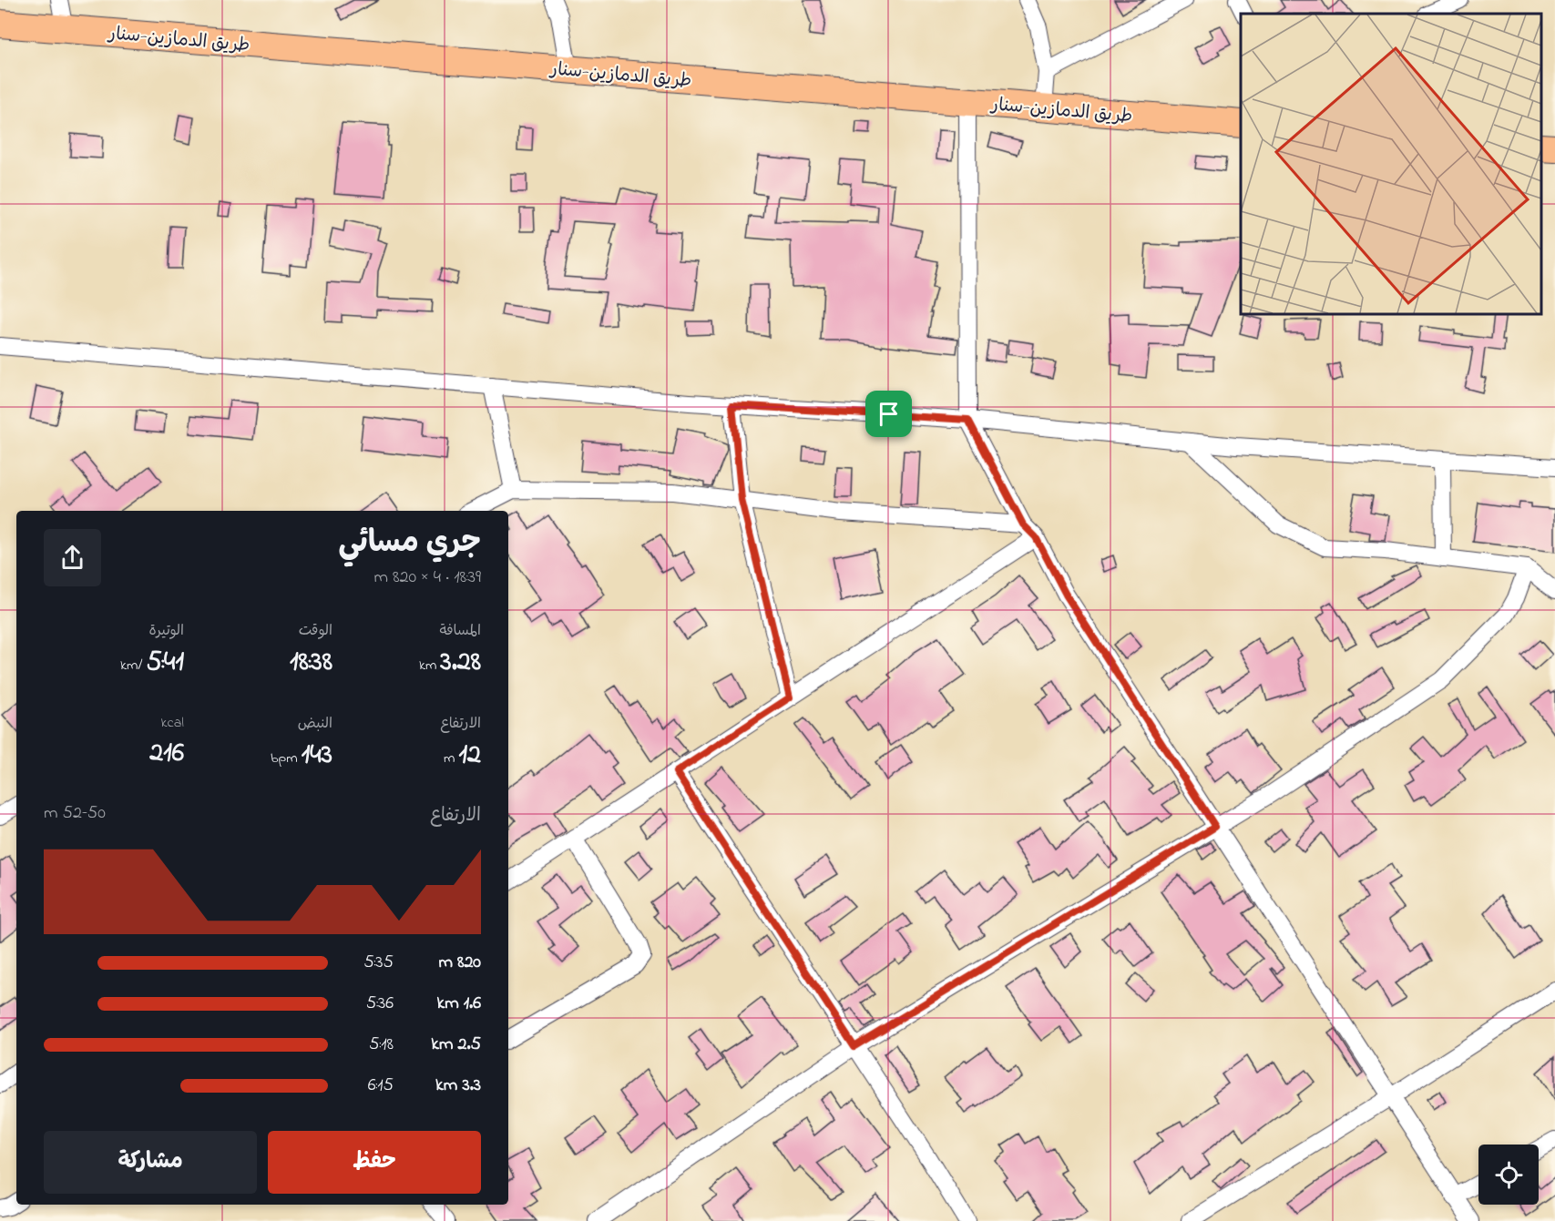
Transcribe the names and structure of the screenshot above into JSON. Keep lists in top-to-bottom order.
{
  "streets": {
    "highway": ["طريق الدمازين-سنار"]
  },
  "page": {
    "heading": ["جري مسائي", "18:39 · 4 × 820 m"],
    "stats": [
      ["المسافة", "3.28 km"],
      ["الوقت", "18:38"],
      ["الوتيرة", "5:41 /km"],
      ["الارتفاع", "12 m"],
      ["النبض", "143 bpm"],
      ["kcal", "216"]
    ],
    "chart": ["الارتفاع", "50–52 m"],
    "list": [
      {
        "name": "820 m",
        "note": "5:35"
      },
      {
        "name": "1.6 km",
        "note": "5:36"
      },
      {
        "name": "2.5 km",
        "note": "5:18"
      },
      {
        "name": "3.3 km",
        "note": "6:15"
      }
    ],
    "buttons": ["حفظ", "مشاركة"]
  }
}
